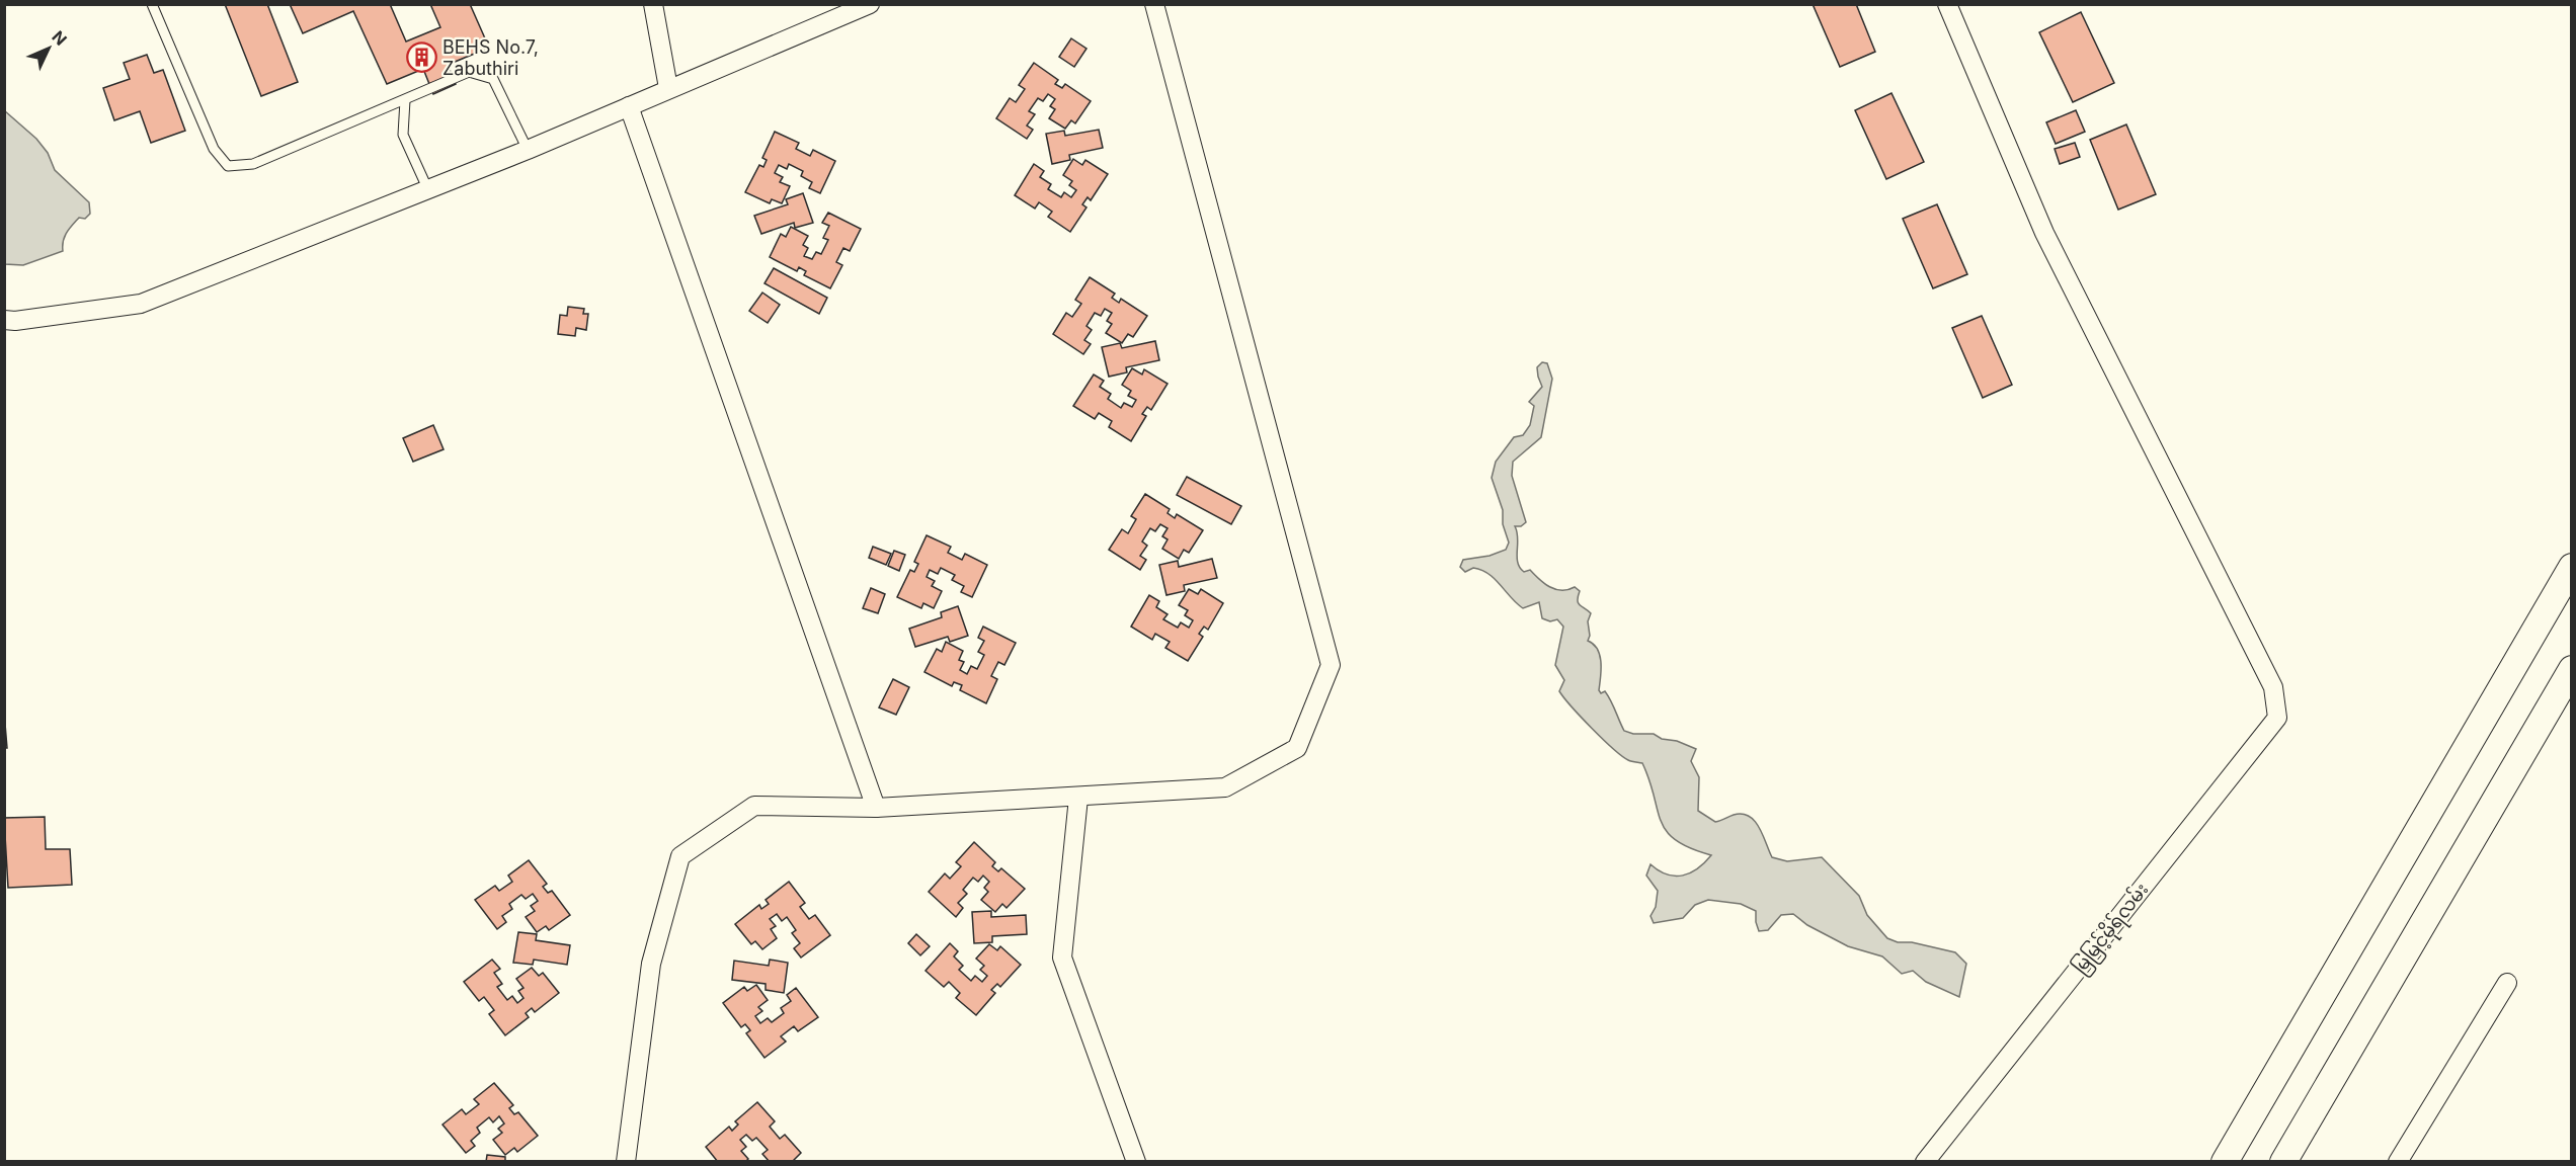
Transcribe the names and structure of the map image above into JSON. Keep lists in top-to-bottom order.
{
  "streets": {
    "street": ["မြမြင့်မိုရ်လမ်း"]
  },
  "places": {
    "building": ["BEHS No.7, Zabuthiri"]
  },
  "north": "top right"
}
